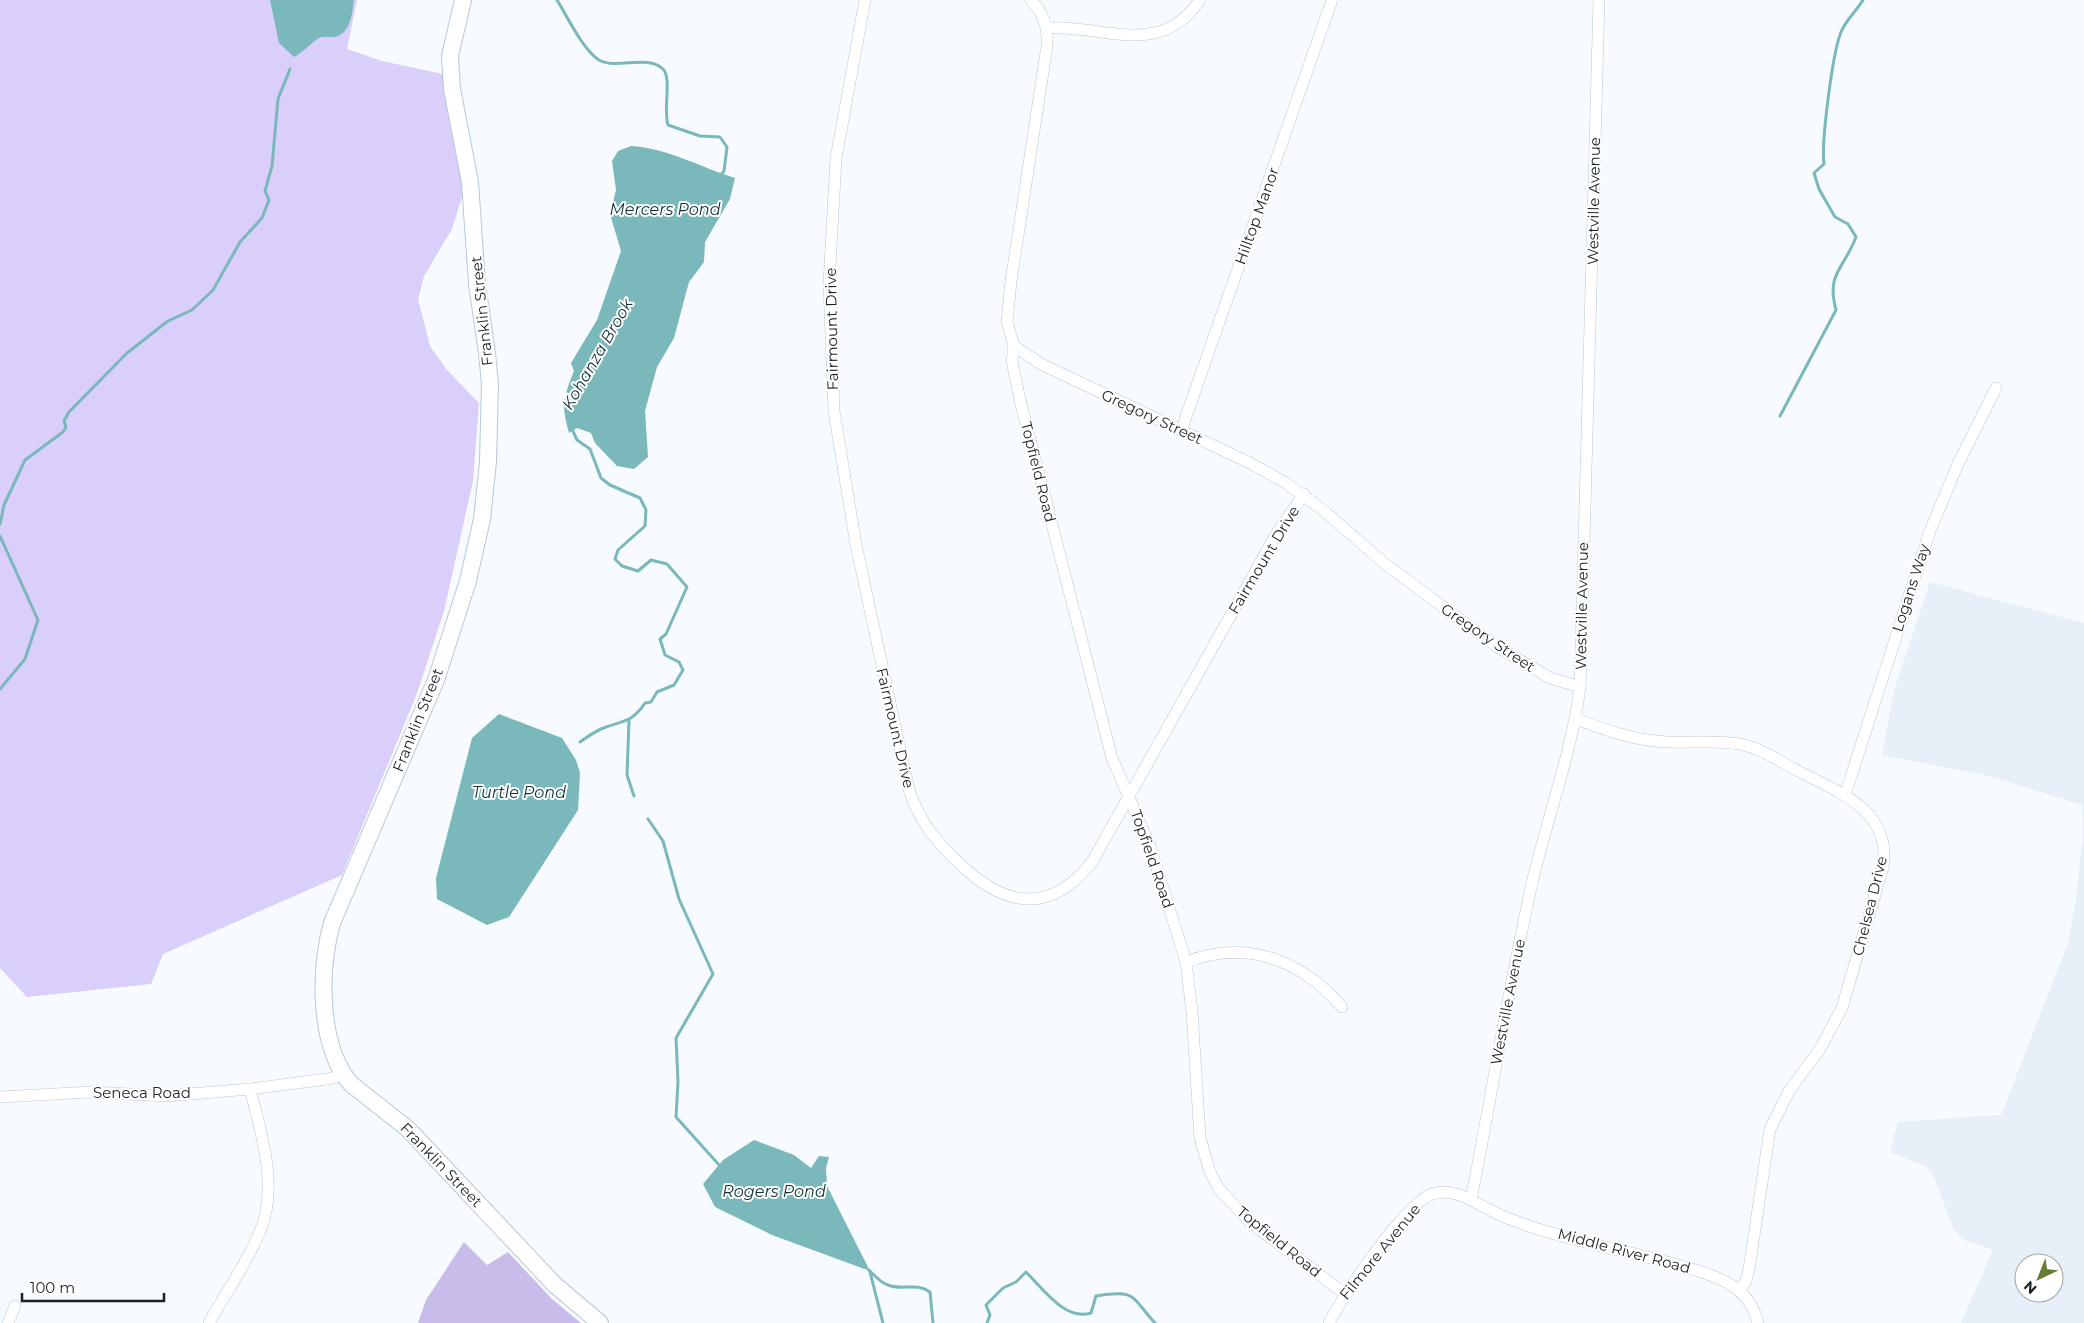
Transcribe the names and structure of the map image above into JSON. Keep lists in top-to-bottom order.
{
  "streets": {
    "main road": ["Franklin Street"],
    "street": [
      "Westville Avenue",
      "Hilltop Manor",
      "Fairmount Drive",
      "Gregory Street",
      "Topfield Road",
      "Logans Way",
      "Chelsea Drive",
      "Seneca Road",
      "Middle River Road",
      "Filmore Avenue"
    ]
  },
  "crossings": [
    ["Westville Avenue", "Gregory Street"],
    ["Westville Avenue", "Chelsea Drive"],
    ["Westville Avenue", "Middle River Road"],
    ["Westville Avenue", "Filmore Avenue"],
    ["Hilltop Manor", "Gregory Street"],
    ["Franklin Street", "Seneca Road"],
    ["Fairmount Drive", "Gregory Street"],
    ["Fairmount Drive", "Topfield Road"],
    ["Gregory Street", "Topfield Road"],
    ["Topfield Road", "Filmore Avenue"],
    ["Logans Way", "Chelsea Drive"],
    ["Chelsea Drive", "Middle River Road"],
    ["Middle River Road", "Filmore Avenue"]
  ],
  "water": [
    "Mercers Pond",
    "Kohanza Brook",
    "Turtle Pond",
    "Rogers Pond"
  ],
  "scale_bar": "100 m",
  "north": "bottom left"
}
